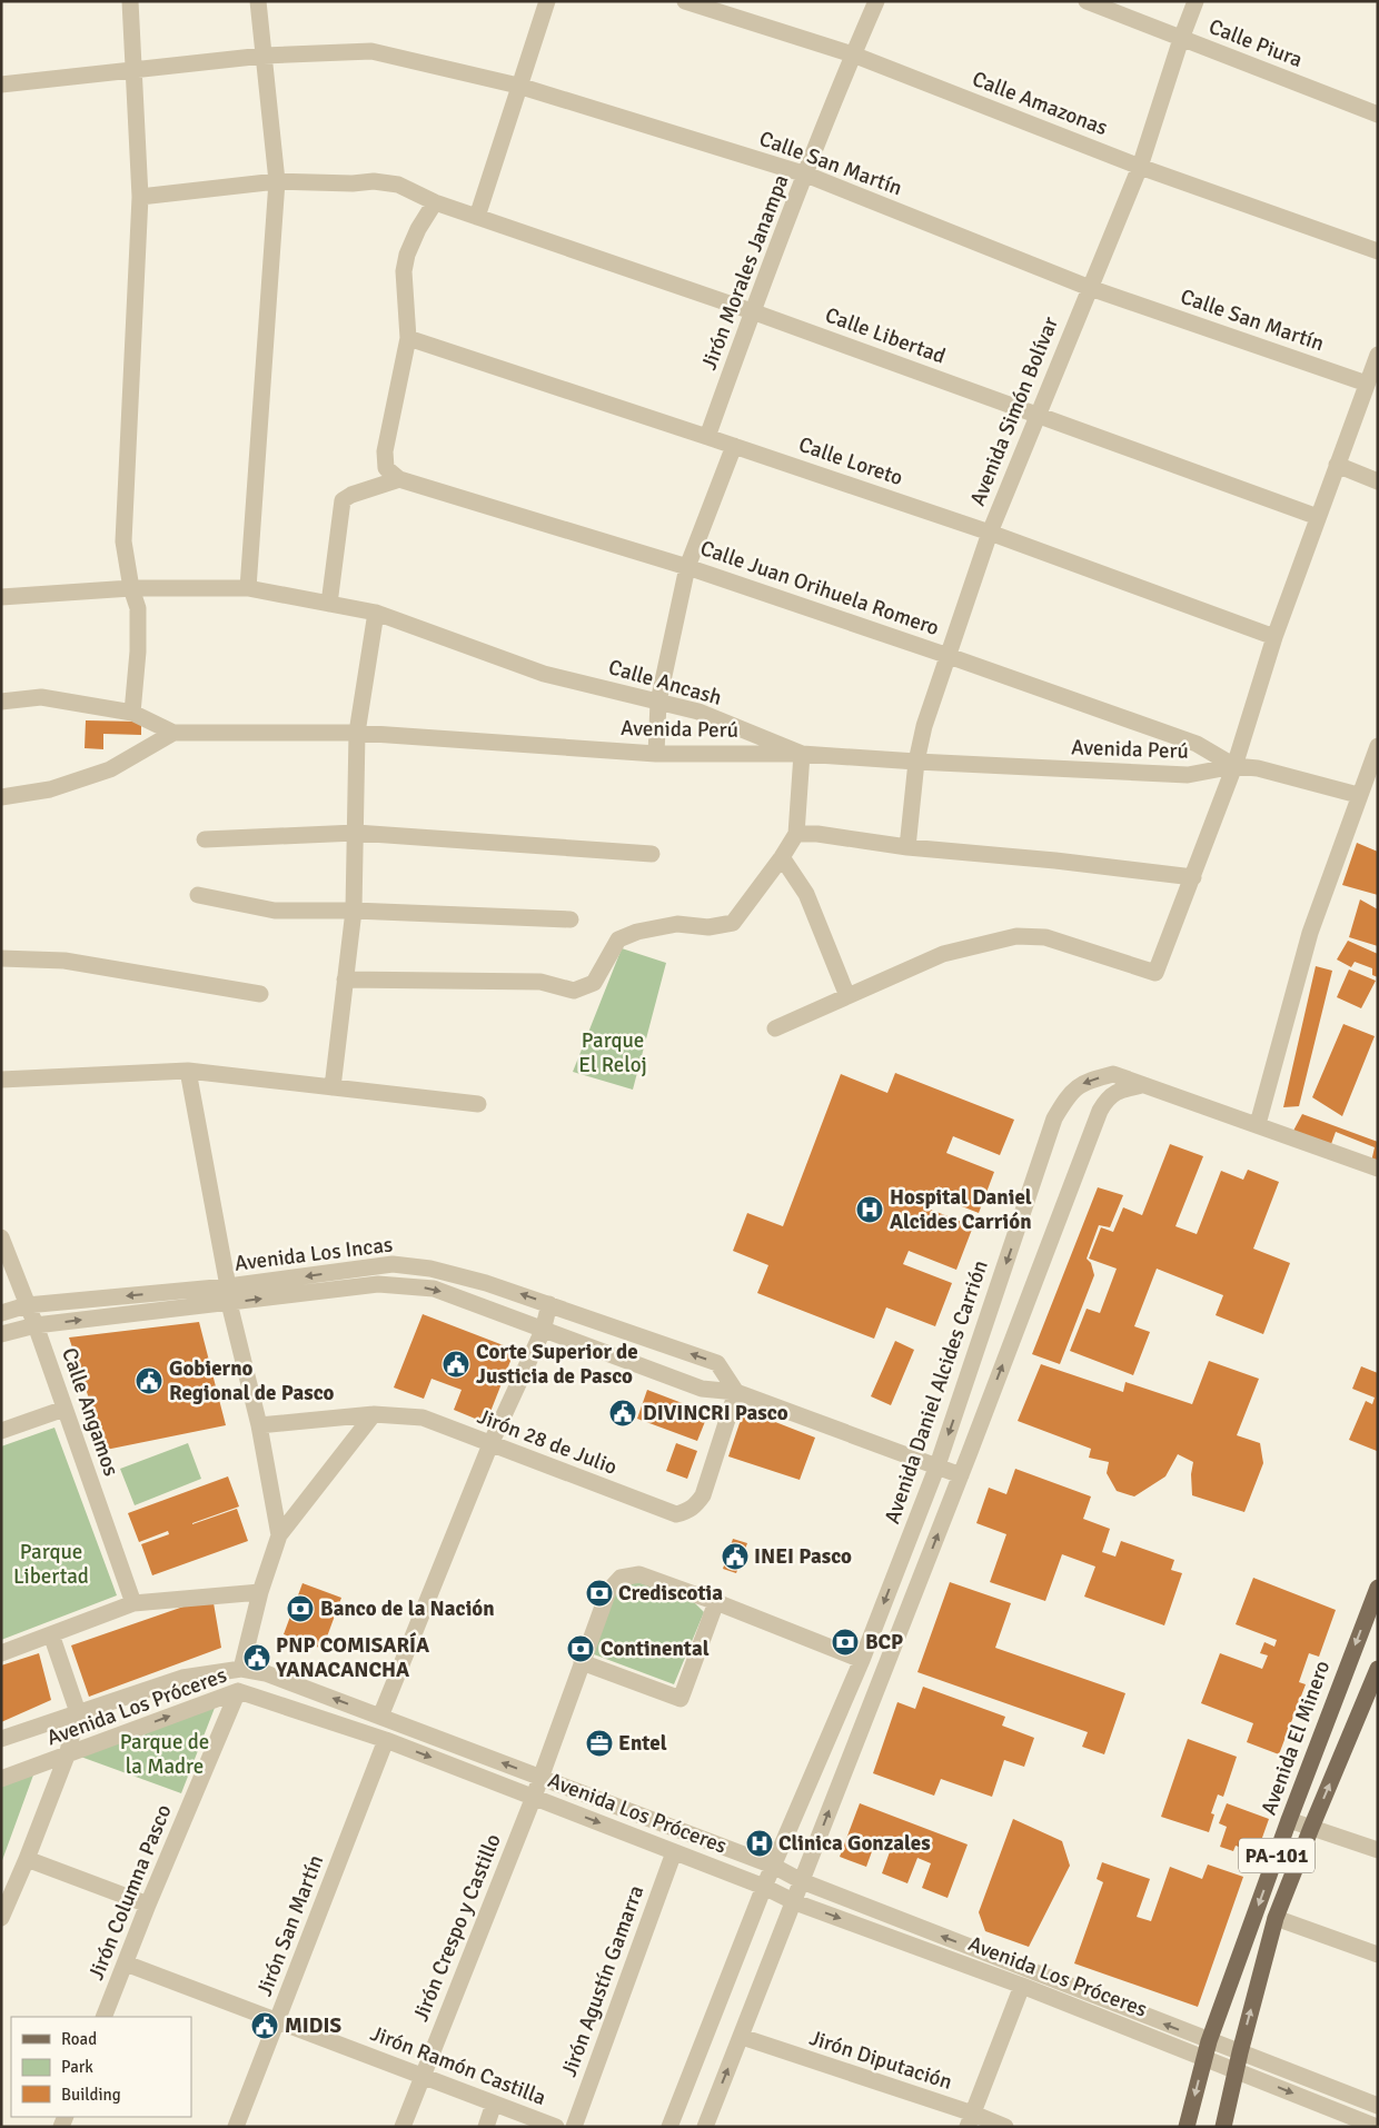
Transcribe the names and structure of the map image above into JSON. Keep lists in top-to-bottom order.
{
  "streets": {
    "main road": ["Avenida El Minero", "PA-101"],
    "street": [
      "Calle Piura",
      "Calle Amazonas",
      "Calle San Martín",
      "Jirón Morales Janampa",
      "Calle Libertad",
      "Avenida Simón Bolívar",
      "Calle Loreto",
      "Calle Juan Orihuela Romero",
      "Calle Ancash",
      "Avenida Perú",
      "Avenida Los Incas",
      "Avenida Daniel Alcides Carrión",
      "Calle Angamos",
      "Jirón 28 de Julio",
      "Avenida Los Próceres",
      "Jirón Columna Pasco",
      "Jirón San Martín",
      "Jirón Crespo y Castillo",
      "Jirón Agustín Gamarra",
      "Jirón Diputación",
      "Jirón Ramón Castilla"
    ]
  },
  "crossings": [
    ["Calle Piura", "Avenida Simón Bolívar"],
    ["Calle Amazonas", "Jirón Morales Janampa"],
    ["Calle Amazonas", "Avenida Simón Bolívar"],
    ["Calle San Martín", "Jirón Morales Janampa"],
    ["Calle San Martín", "Avenida Simón Bolívar"],
    ["Jirón Morales Janampa", "Calle Libertad"],
    ["Jirón Morales Janampa", "Calle Loreto"],
    ["Calle Libertad", "Avenida Simón Bolívar"],
    ["Avenida Simón Bolívar", "Calle Loreto"],
    ["Avenida Simón Bolívar", "Calle Juan Orihuela Romero"],
    ["Avenida Simón Bolívar", "Avenida Perú"],
    ["Calle Loreto", "Calle Juan Orihuela Romero"],
    ["Calle Juan Orihuela Romero", "Avenida Perú"],
    ["Calle Ancash", "Avenida Perú"],
    ["Avenida Los Incas", "Avenida Daniel Alcides Carrión"],
    ["Avenida Los Incas", "Calle Angamos"],
    ["Avenida Los Incas", "Jirón 28 de Julio"],
    ["Avenida Daniel Alcides Carrión", "Avenida Los Próceres"],
    ["Avenida Daniel Alcides Carrión", "Jirón Crespo y Castillo"],
    ["Avenida Los Próceres", "Avenida El Minero"],
    ["Avenida Los Próceres", "PA-101"],
    ["Avenida Los Próceres", "Jirón Columna Pasco"],
    ["Avenida Los Próceres", "Jirón San Martín"],
    ["Avenida Los Próceres", "Jirón Crespo y Castillo"],
    ["Avenida Los Próceres", "Jirón Agustín Gamarra"],
    ["Jirón Columna Pasco", "Jirón Ramón Castilla"],
    ["Jirón San Martín", "Jirón Ramón Castilla"],
    ["Jirón Crespo y Castillo", "Jirón Ramón Castilla"]
  ],
  "parks": ["Parque El Reloj", "Parque Libertad", "Parque de la Madre"],
  "places": {
    "hospital": ["Hospital Daniel Alcides Carrión", "Clinica Gonzales"],
    "public building": [
      "Corte Superior de Justicia de Pasco",
      "Gobierno Regional de Pasco",
      "DIVINCRI Pasco",
      "INEI Pasco",
      "PNP COMISARÍA YANACANCHA",
      "MIDIS"
    ],
    "bank": [
      "Crediscotia",
      "Banco de la Nación",
      "BCP",
      "Continental"
    ],
    "office": ["Entel"]
  },
  "legend": ["Road", "Park", "Building"]
}
